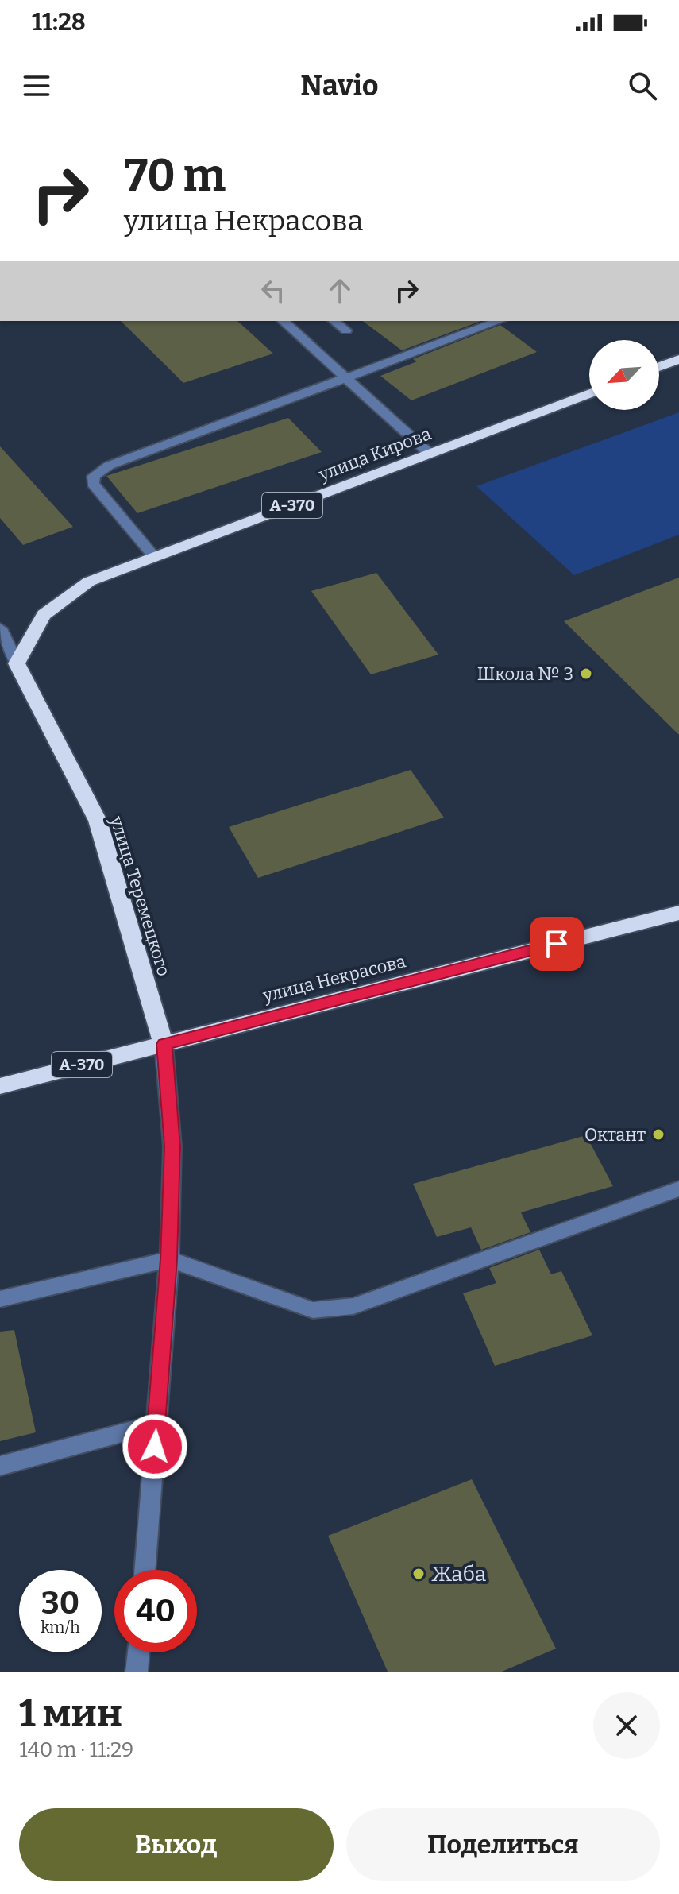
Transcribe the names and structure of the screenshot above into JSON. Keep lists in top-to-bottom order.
{
  "streets": {
    "highway": [
      "улица Кирова",
      "А-370",
      "улица Теремецкого",
      "улица Некрасова"
    ]
  },
  "crossings": [
    ["улица Кирова", "улица Теремецкого"],
    ["улица Теремецкого", "улица Некрасова"]
  ],
  "places": ["Школа № 3", "Октант", "Жаба"],
  "north": "bottom left",
  "page": {
    "status": "11:28",
    "header": "Navio",
    "turn": ["70 m", "улица Некрасова"],
    "speed": "30 km/h",
    "limit": "40",
    "heading": ["1 мин", "140 m · 11:29"],
    "buttons": ["Выход", "Поделиться"]
  }
}
